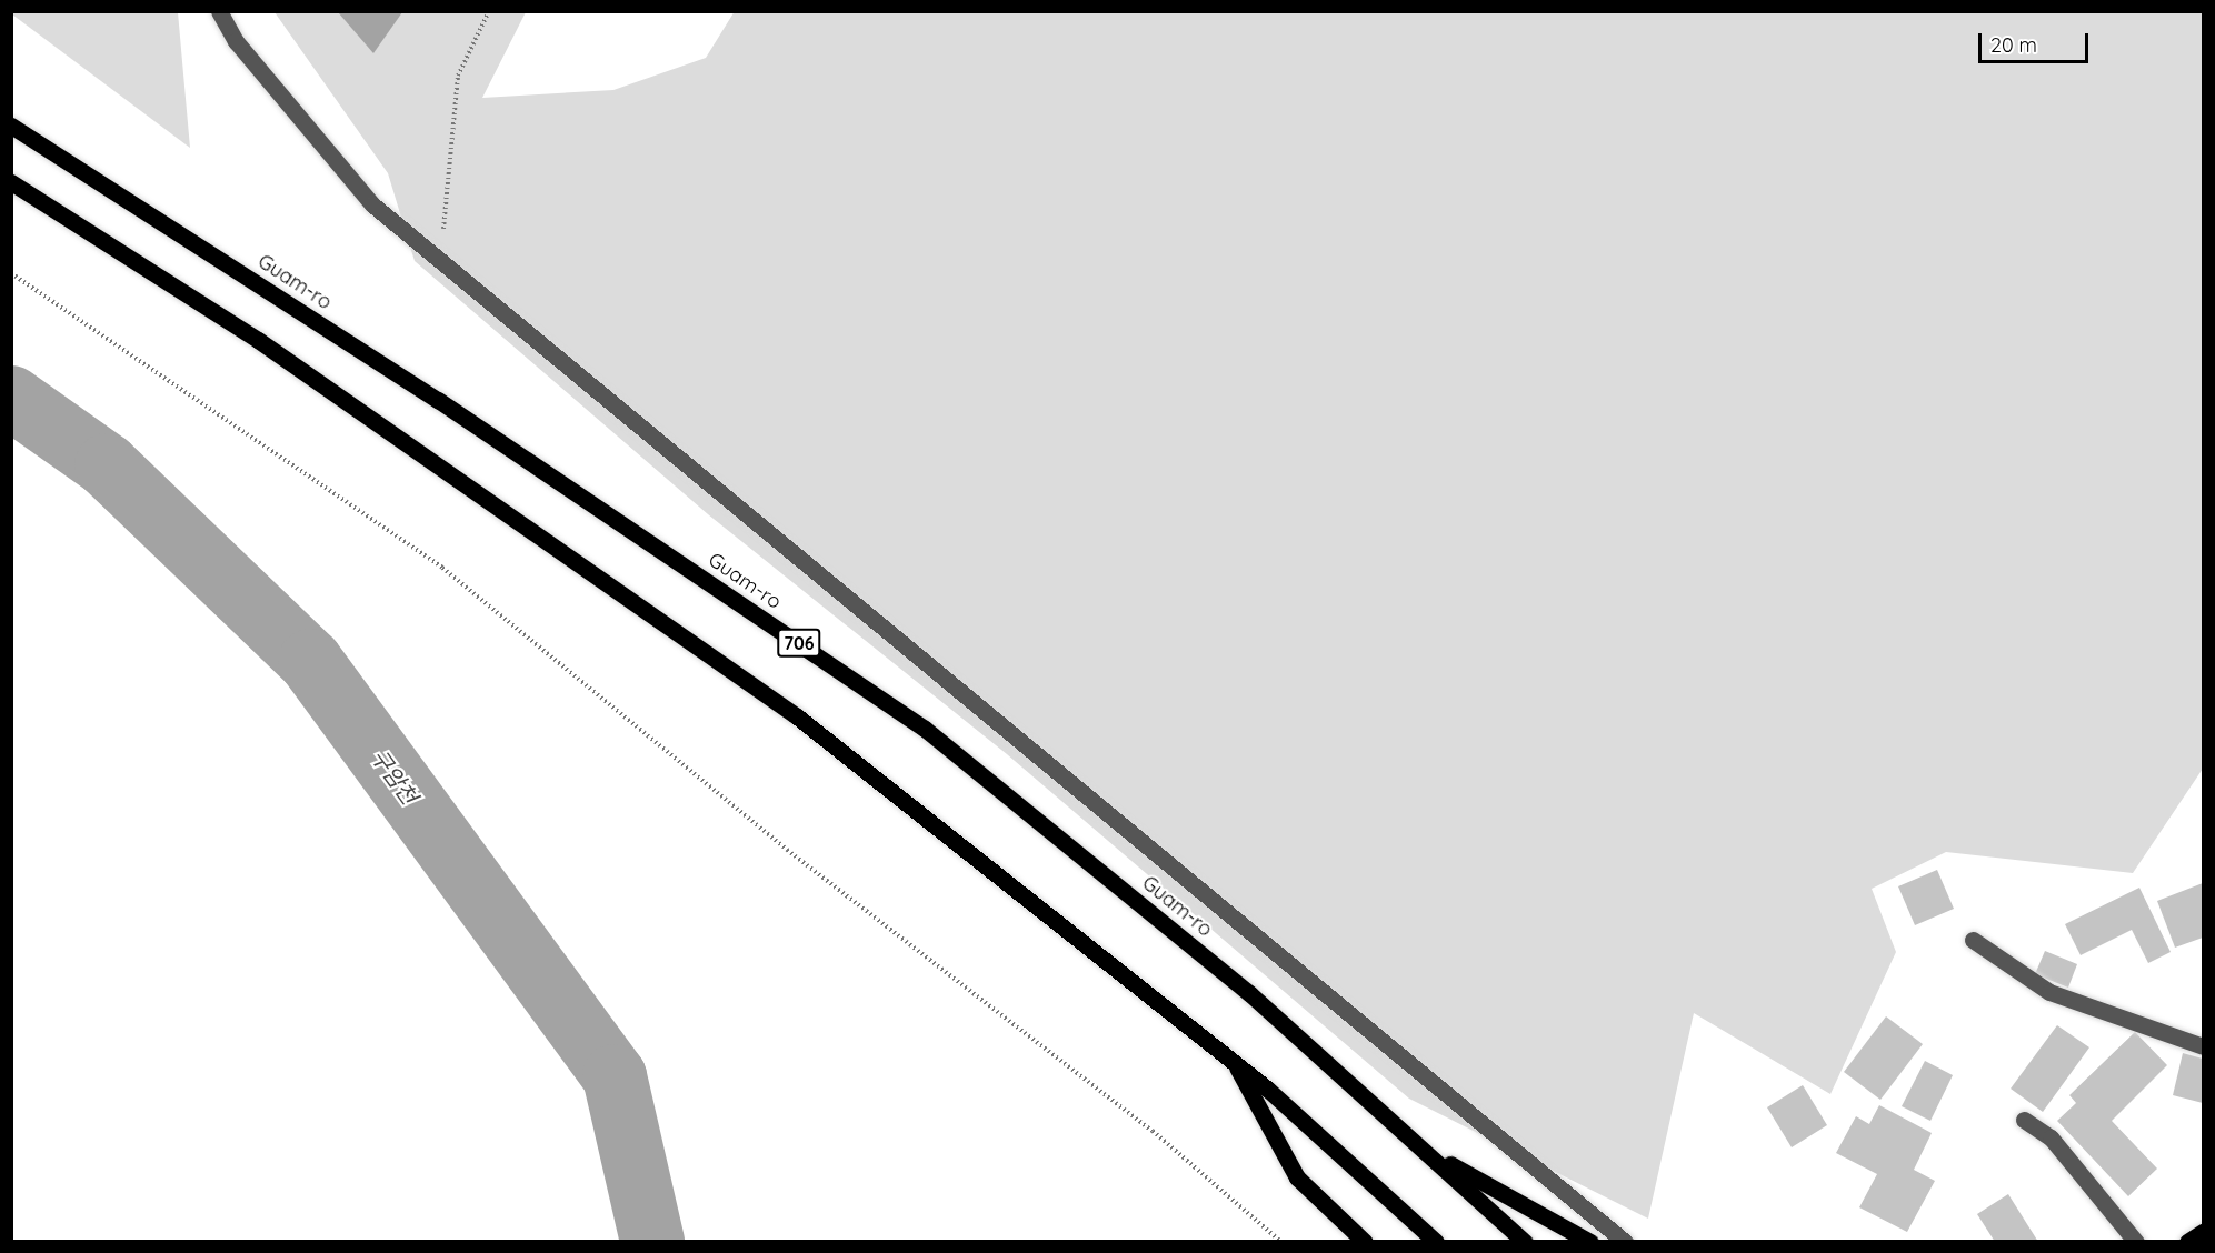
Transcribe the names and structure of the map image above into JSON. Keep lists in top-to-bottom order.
{
  "streets": {
    "main road": ["Guam-ro", "706"]
  },
  "water": ["구암천"],
  "scale_bar": "20 m"
}
